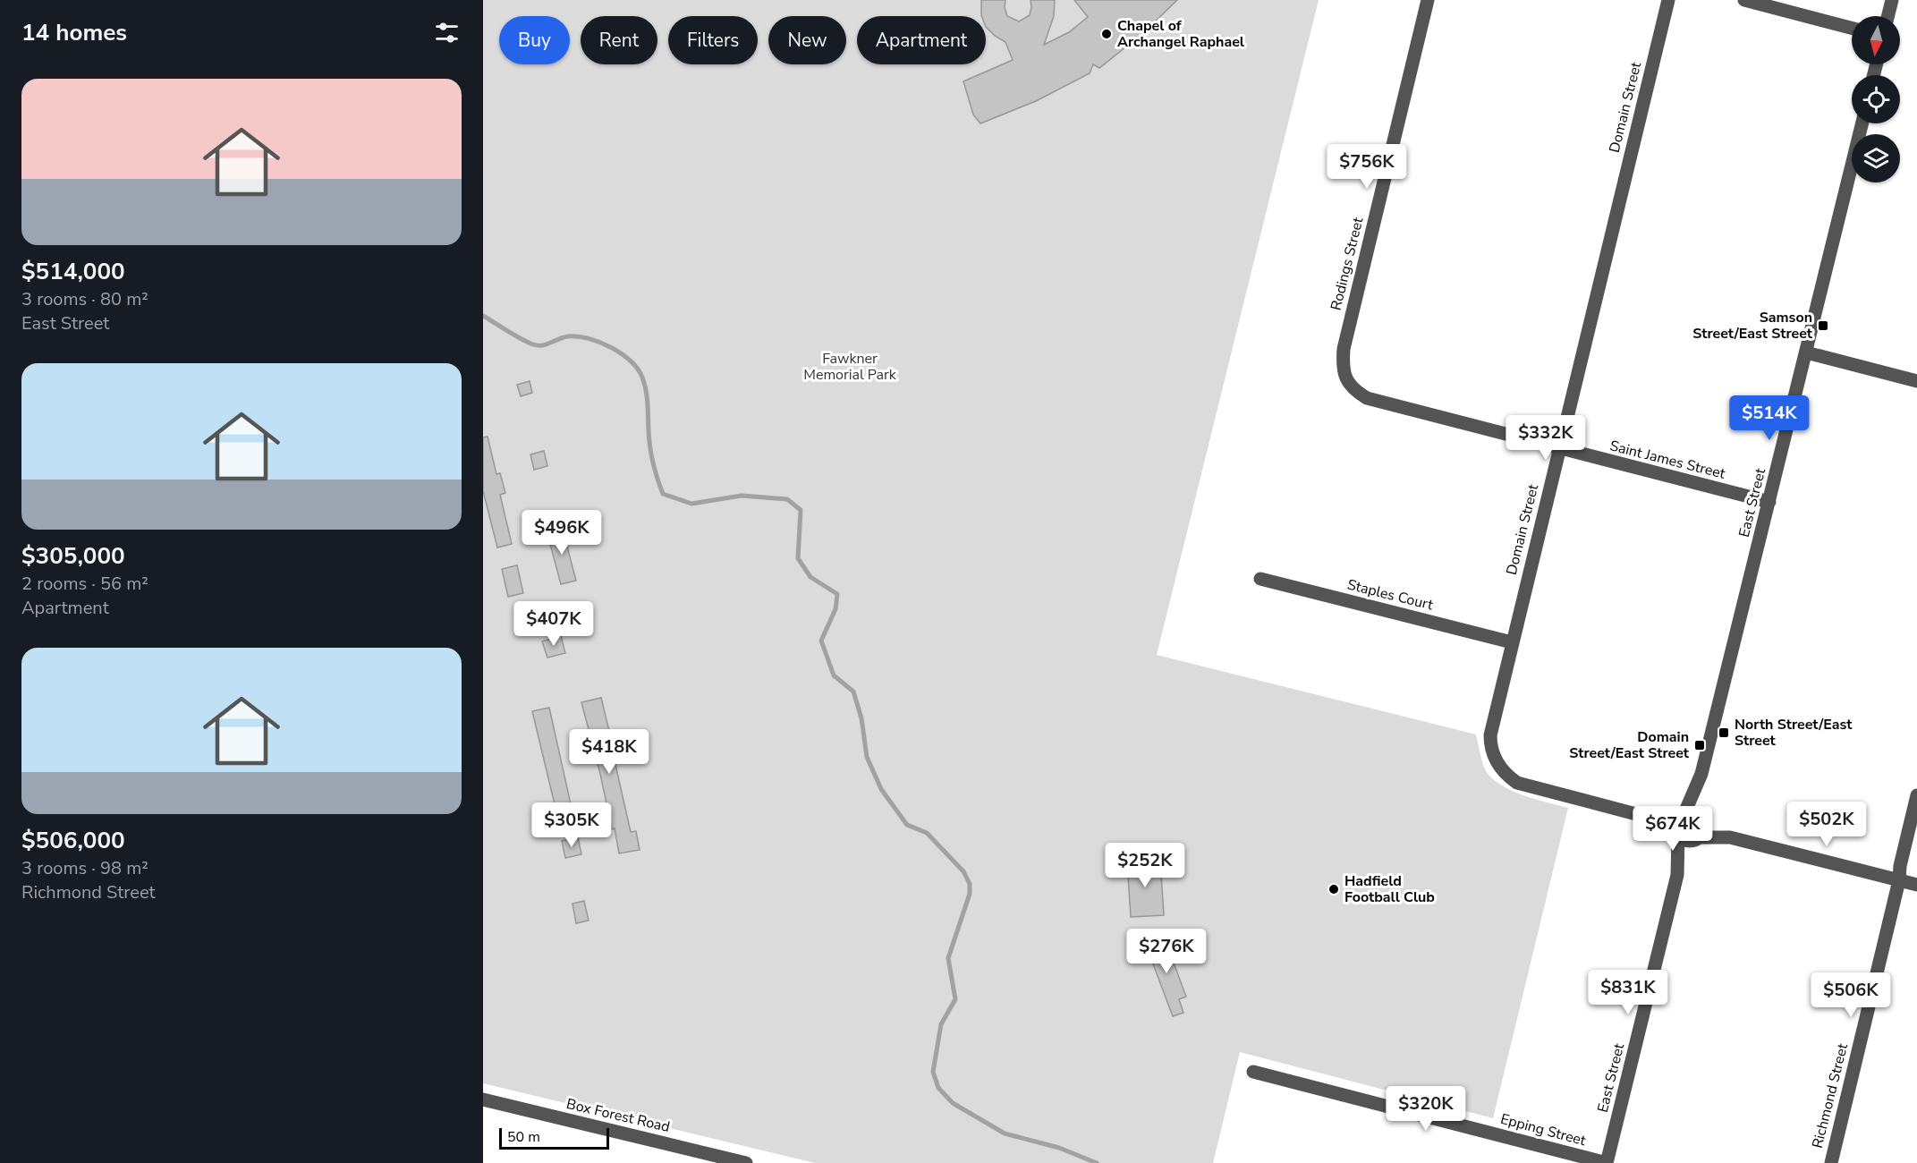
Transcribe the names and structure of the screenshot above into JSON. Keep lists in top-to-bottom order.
{
  "streets": {
    "street": [
      "Domain Street",
      "Rodings Street",
      "Saint James Street",
      "East Street",
      "Staples Court",
      "Richmond Street",
      "Box Forest Road",
      "Epping Street"
    ]
  },
  "crossings": [
    ["Domain Street", "Saint James Street"],
    ["Domain Street", "East Street"],
    ["Domain Street", "Staples Court"],
    ["Rodings Street", "Saint James Street"],
    ["Saint James Street", "East Street"],
    ["East Street", "Epping Street"]
  ],
  "parks": ["Fawkner Memorial Park"],
  "places": {
    "other": ["Chapel of Archangel Raphael", "Hadfield Football Club"],
    "transit": ["Samson Street/East Street", "North Street/East Street", "Domain Street/East Street"]
  },
  "scale_bar": "50 m",
  "north": "bottom",
  "page": {
    "heading": "14 homes",
    "chip": [
      "Buy",
      "Rent",
      "Filters",
      "New",
      "Apartment"
    ],
    "list": [
      {
        "name": "$514,000",
        "note": "3 rooms · 80 m² · East Street"
      },
      {
        "name": "$305,000",
        "note": "2 rooms · 56 m² · Apartment"
      },
      {
        "name": "$506,000",
        "note": "3 rooms · 98 m² · Richmond Street"
      }
    ],
    "price": [
      "$756K",
      "$514K",
      "$332K",
      "$496K",
      "$407K",
      "$418K",
      "$502K",
      "$305K",
      "$674K",
      "$252K",
      "$276K",
      "$831K",
      "$506K",
      "$320K"
    ],
    "scale": "50 m"
  }
}
